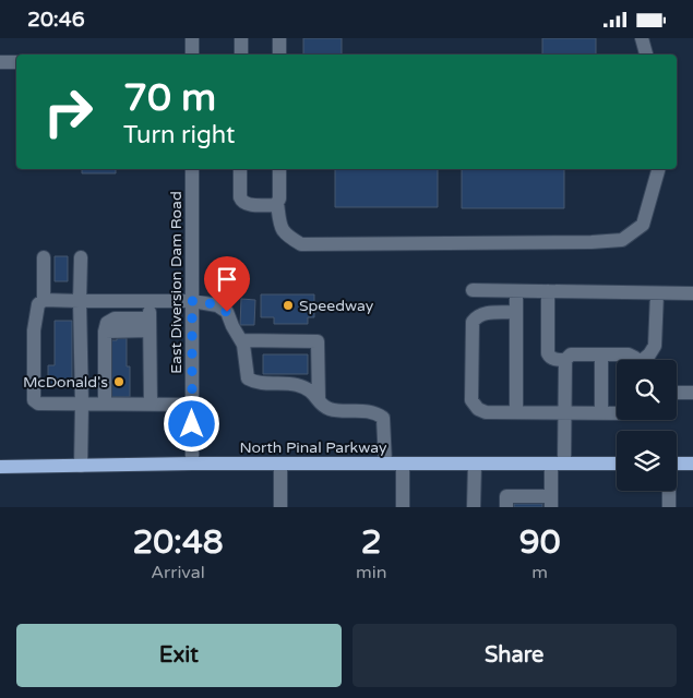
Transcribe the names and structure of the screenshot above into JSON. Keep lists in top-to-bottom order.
{
  "streets": {
    "main road": ["North Pinal Parkway"],
    "street": ["East Diversion Dam Road"]
  },
  "crossings": [
    ["East Diversion Dam Road", "North Pinal Parkway"]
  ],
  "places": ["Speedway", "McDonald's"],
  "page": {
    "status": "20:46",
    "turn": ["70 m", "Turn right"],
    "eta": [
      "20:48",
      "Arrival",
      "2",
      "min",
      "90",
      "m"
    ],
    "buttons": ["Exit", "Share"]
  }
}
